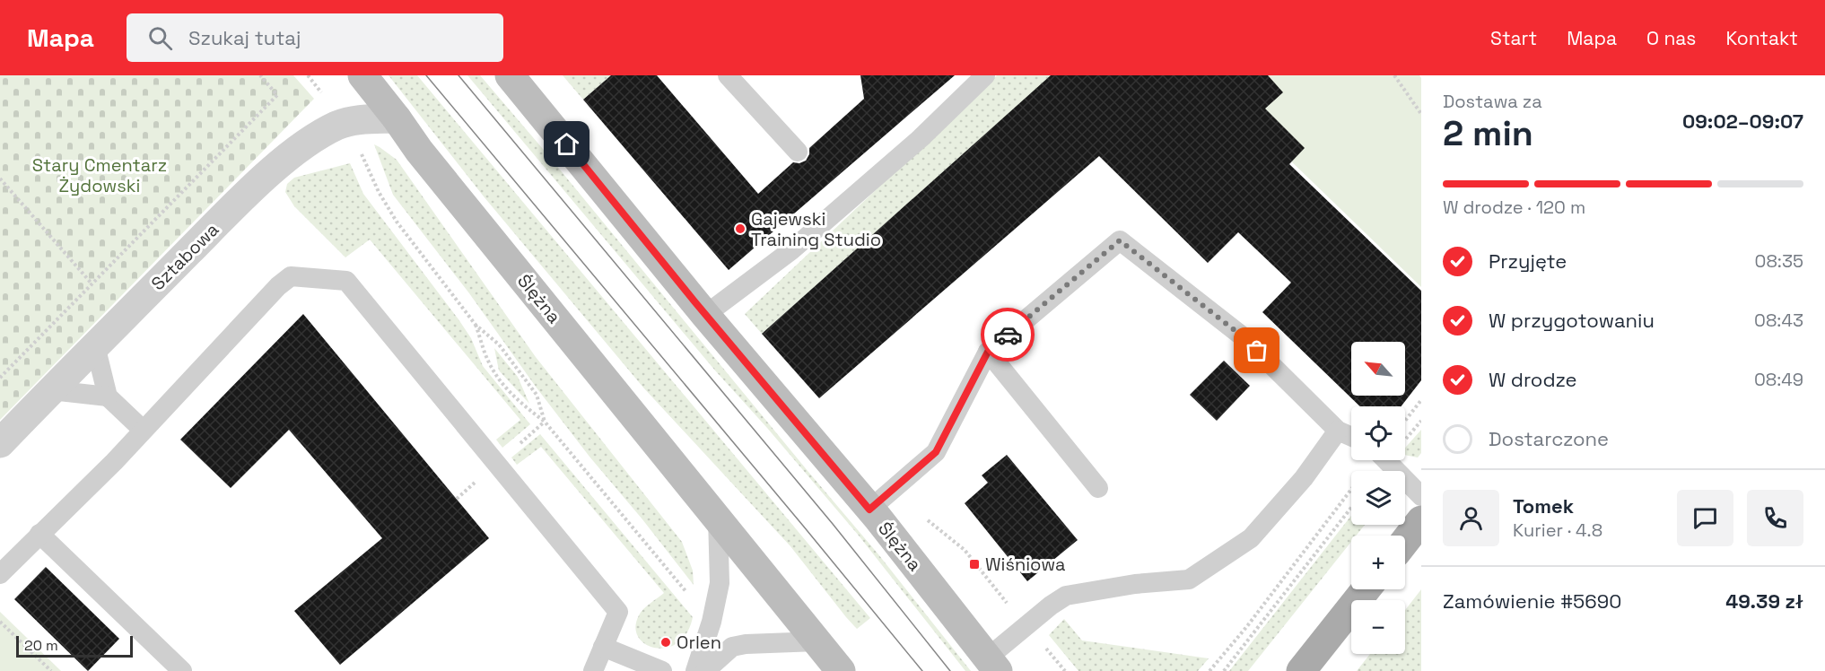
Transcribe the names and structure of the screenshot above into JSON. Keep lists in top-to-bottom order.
{
  "streets": {
    "main road": ["Ślężna"],
    "street": ["Sztabowa"]
  },
  "crossings": [
    ["Sztabowa", "Ślężna"]
  ],
  "parks": ["Stary Cmentarz Żydowski"],
  "places": {
    "other": ["Gajewski Training Studio", "Orlen"],
    "transit": ["Wiśniowa"]
  },
  "scale_bar": "20 m",
  "north": "top left",
  "page": {
    "header": "Mapa",
    "search": "Szukaj tutaj",
    "nav": [
      "Start",
      "Mapa",
      "O nas",
      "Kontakt"
    ],
    "heading": ["2 min", "Dostawa za", "09:02–09:07"],
    "panel": [
      "Tomek",
      "Kurier · 4.8",
      "Zamówienie #5690",
      "49.39 zł"
    ],
    "bar": "W drodze · 120 m",
    "list": [
      ["Przyjęte", "08:35"],
      ["W przygotowaniu", "08:43"],
      ["W drodze", "08:49"],
      "Dostarczone"
    ],
    "map_buttons": ["+", "−"],
    "scale": "20 m"
  }
}
